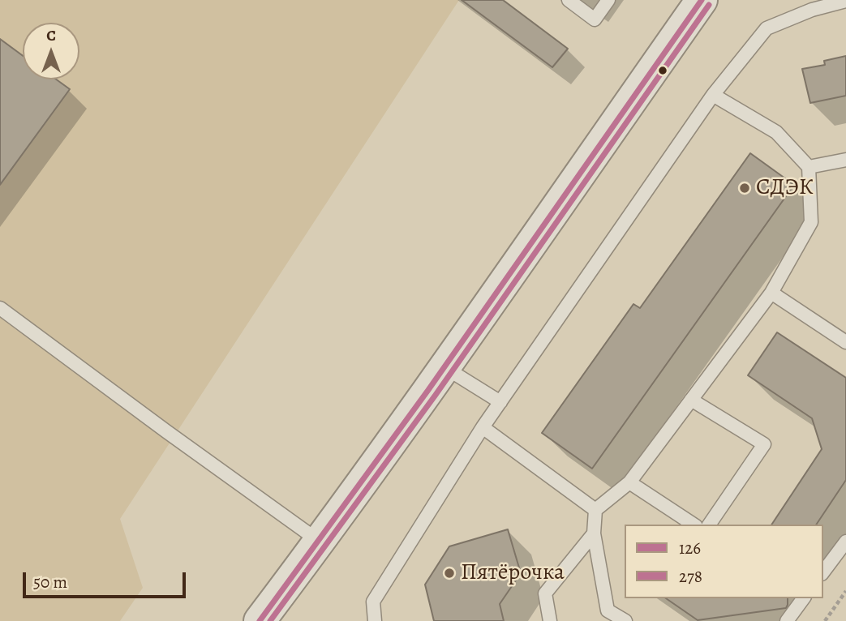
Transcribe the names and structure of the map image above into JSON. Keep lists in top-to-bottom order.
{
  "places": ["СДЭК", "Пятёрочка"],
  "lines": ["transit line 126", "transit line 278"],
  "legend": ["126", "278"],
  "scale_bar": "50 m",
  "north": "top"
}
